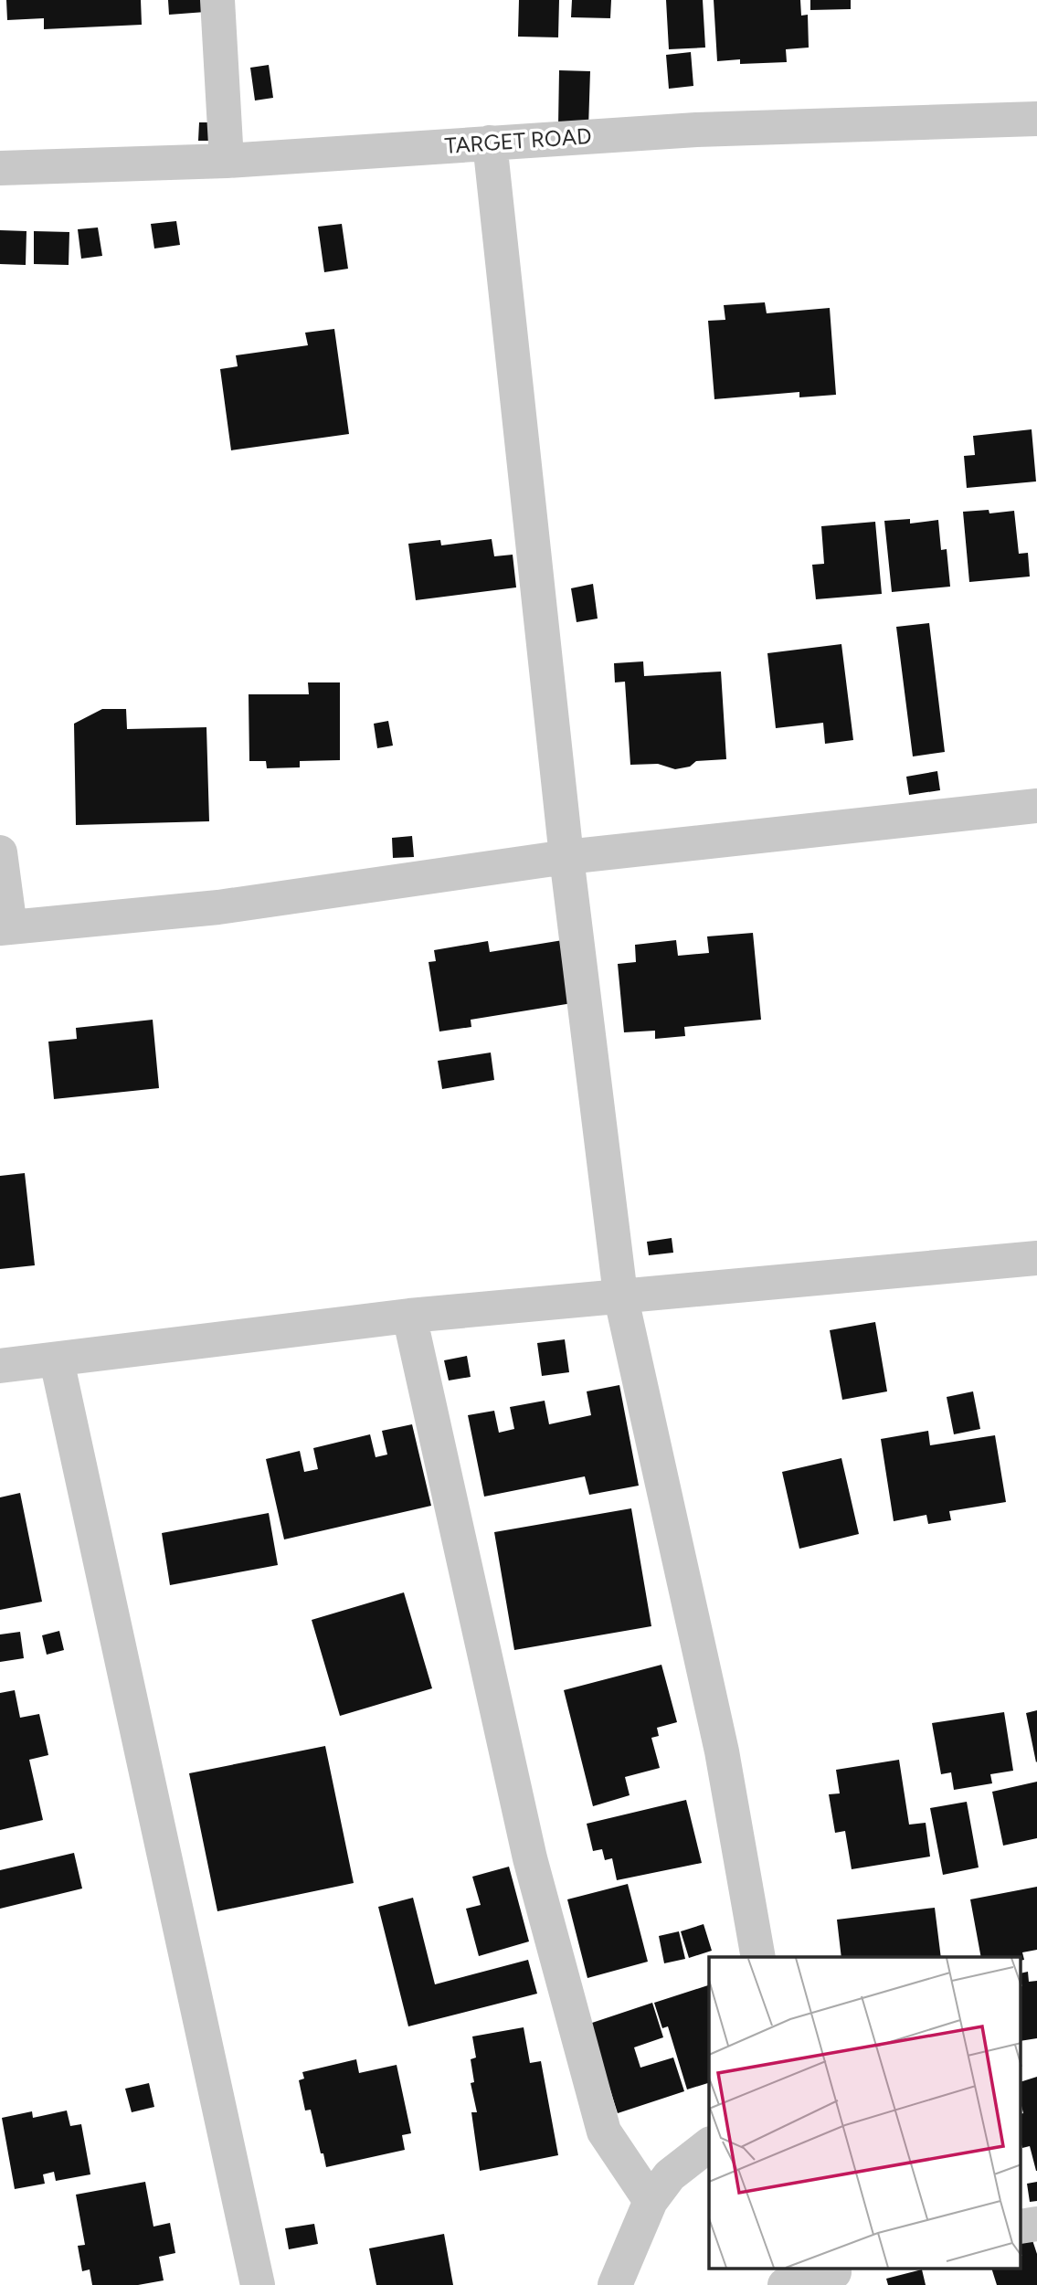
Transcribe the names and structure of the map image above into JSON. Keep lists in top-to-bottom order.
{
  "streets": {
    "street": ["TARGET ROAD"]
  }
}
